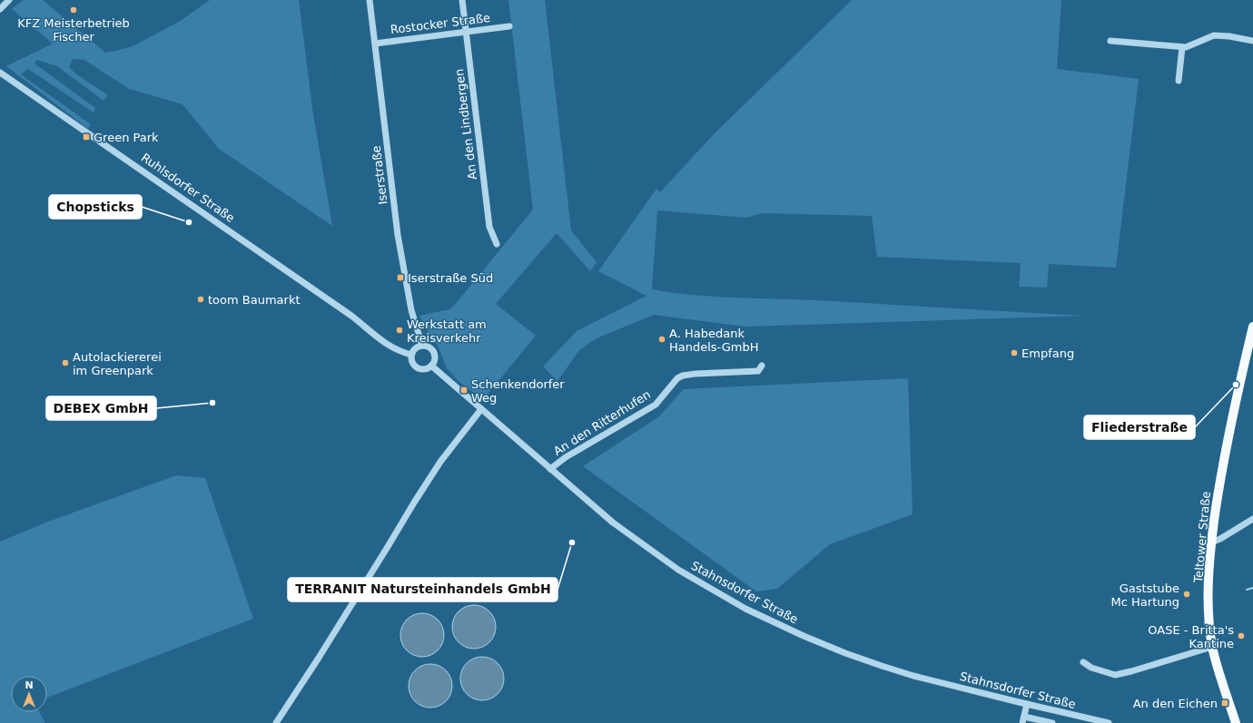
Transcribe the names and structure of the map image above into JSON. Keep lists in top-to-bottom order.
{
  "streets": {
    "main road": ["Teltower Straße"],
    "street": [
      "Rostocker Straße",
      "An den Lindbergen",
      "Iserstraße",
      "Ruhlsdorfer Straße",
      "An den Ritterhufen",
      "Stahnsdorfer Straße"
    ]
  },
  "crossings": [
    ["Rostocker Straße", "An den Lindbergen"],
    ["Rostocker Straße", "Iserstraße"],
    ["Iserstraße", "Ruhlsdorfer Straße"],
    ["Iserstraße", "Stahnsdorfer Straße"],
    ["Ruhlsdorfer Straße", "Stahnsdorfer Straße"],
    ["An den Ritterhufen", "Stahnsdorfer Straße"]
  ],
  "places": {
    "other": [
      "KFZ Meisterbetrieb Fischer",
      "Chopsticks",
      "toom Baumarkt",
      "Werkstatt am Kreisverkehr",
      "A. Habedank Handels-GmbH",
      "Empfang",
      "Autolackiererei im Greenpark",
      "Fliederstraße",
      "DEBEX GmbH",
      "TERRANIT Natursteinhandels GmbH",
      "Gaststube Mc Hartung",
      "OASE - Britta's Kantine"
    ],
    "transit": [
      "Green Park",
      "Iserstraße Süd",
      "Schenkendorfer Weg",
      "An den Eichen"
    ]
  },
  "north": "top"
}
